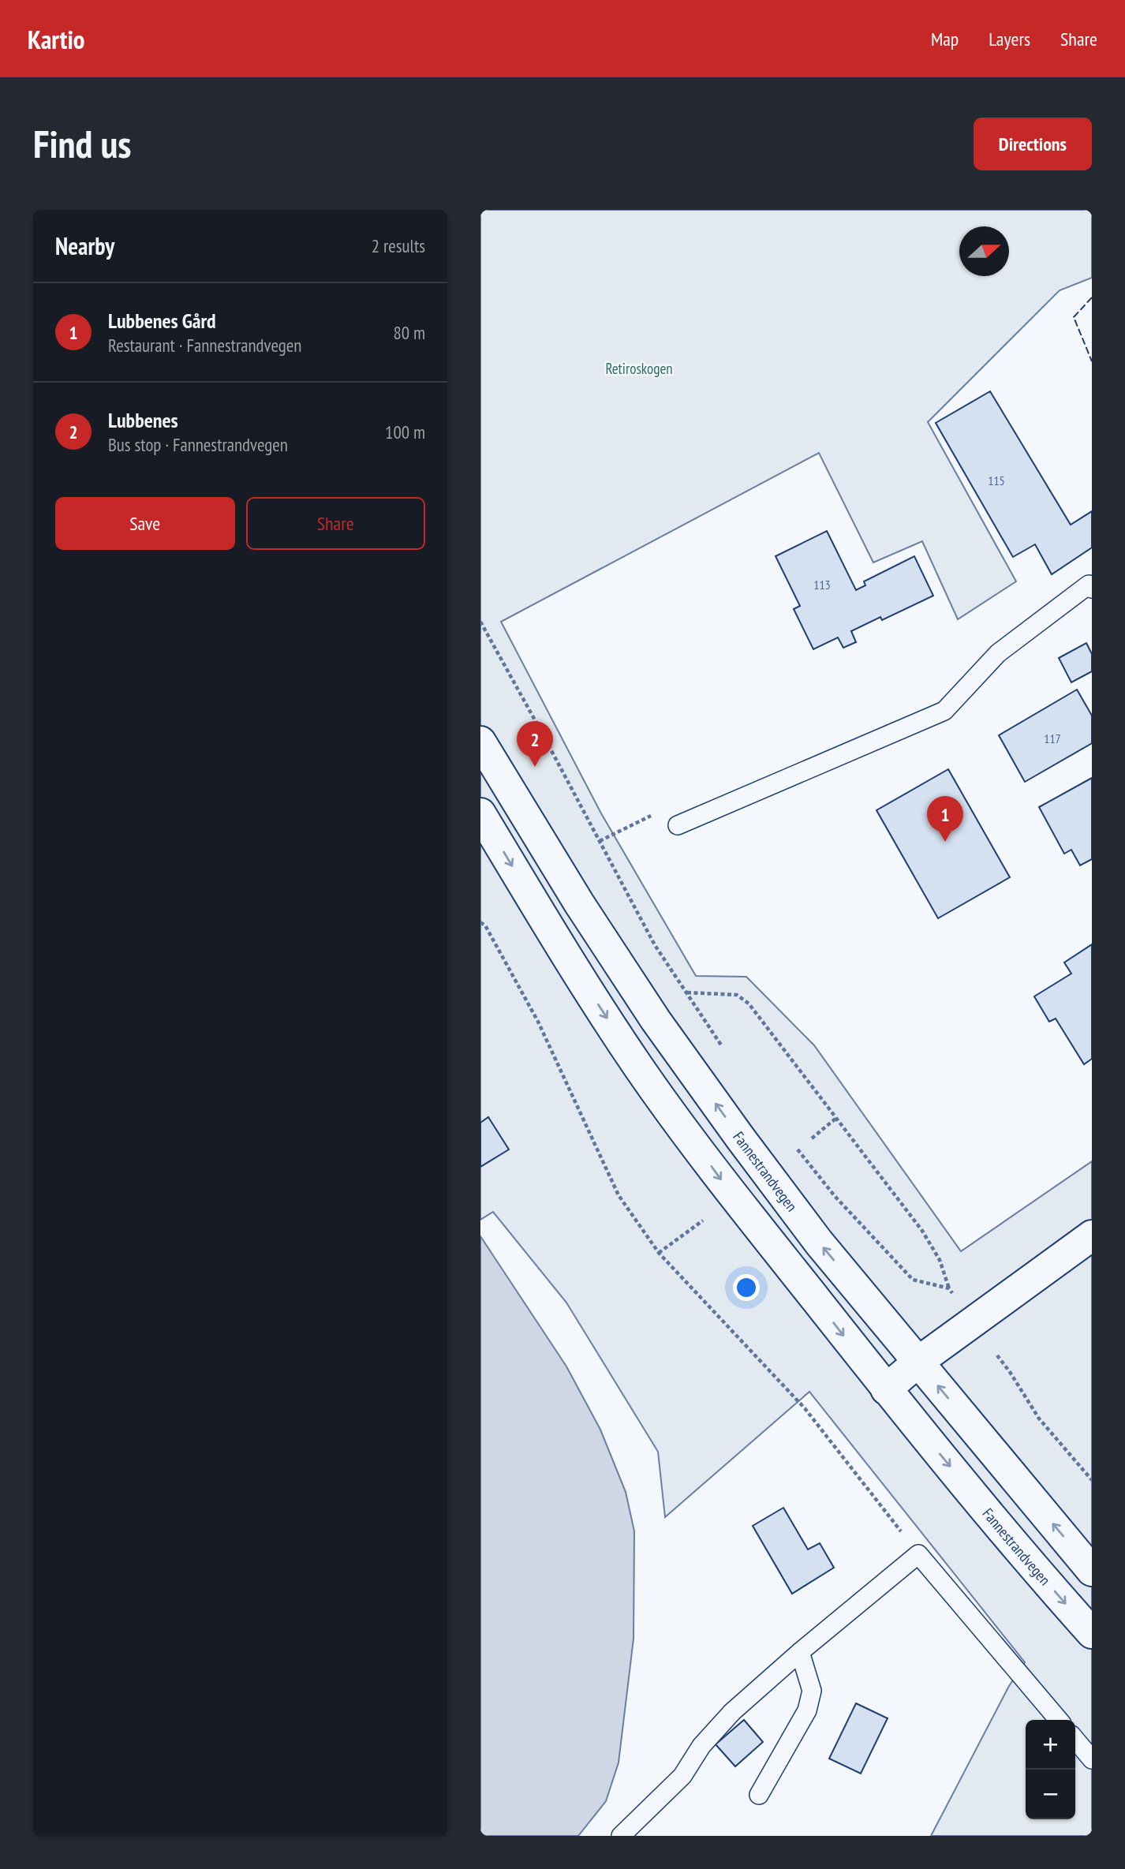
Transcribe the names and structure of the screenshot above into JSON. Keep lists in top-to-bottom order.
{
  "streets": {
    "main road": ["Fannestrandvegen"]
  },
  "parks": ["Retiroskogen"],
  "house_numbers": ["115", "113", "117"],
  "north": "right",
  "page": {
    "header": "Kartio",
    "nav": ["Map", "Layers", "Share"],
    "buttons": [
      "Directions",
      ["Save", "Share"]
    ],
    "title": "Find us",
    "heading": ["Nearby", "2 results"],
    "list": [
      {
        "mark": "1",
        "name": "Lubbenes Gård",
        "note": "Restaurant · Fannestrandvegen",
        "value": "80 m"
      },
      {
        "mark": "2",
        "name": "Lubbenes",
        "note": "Bus stop · Fannestrandvegen",
        "value": "100 m"
      }
    ],
    "pins": ["2", "1"],
    "map_buttons": ["+", "−"]
  }
}
